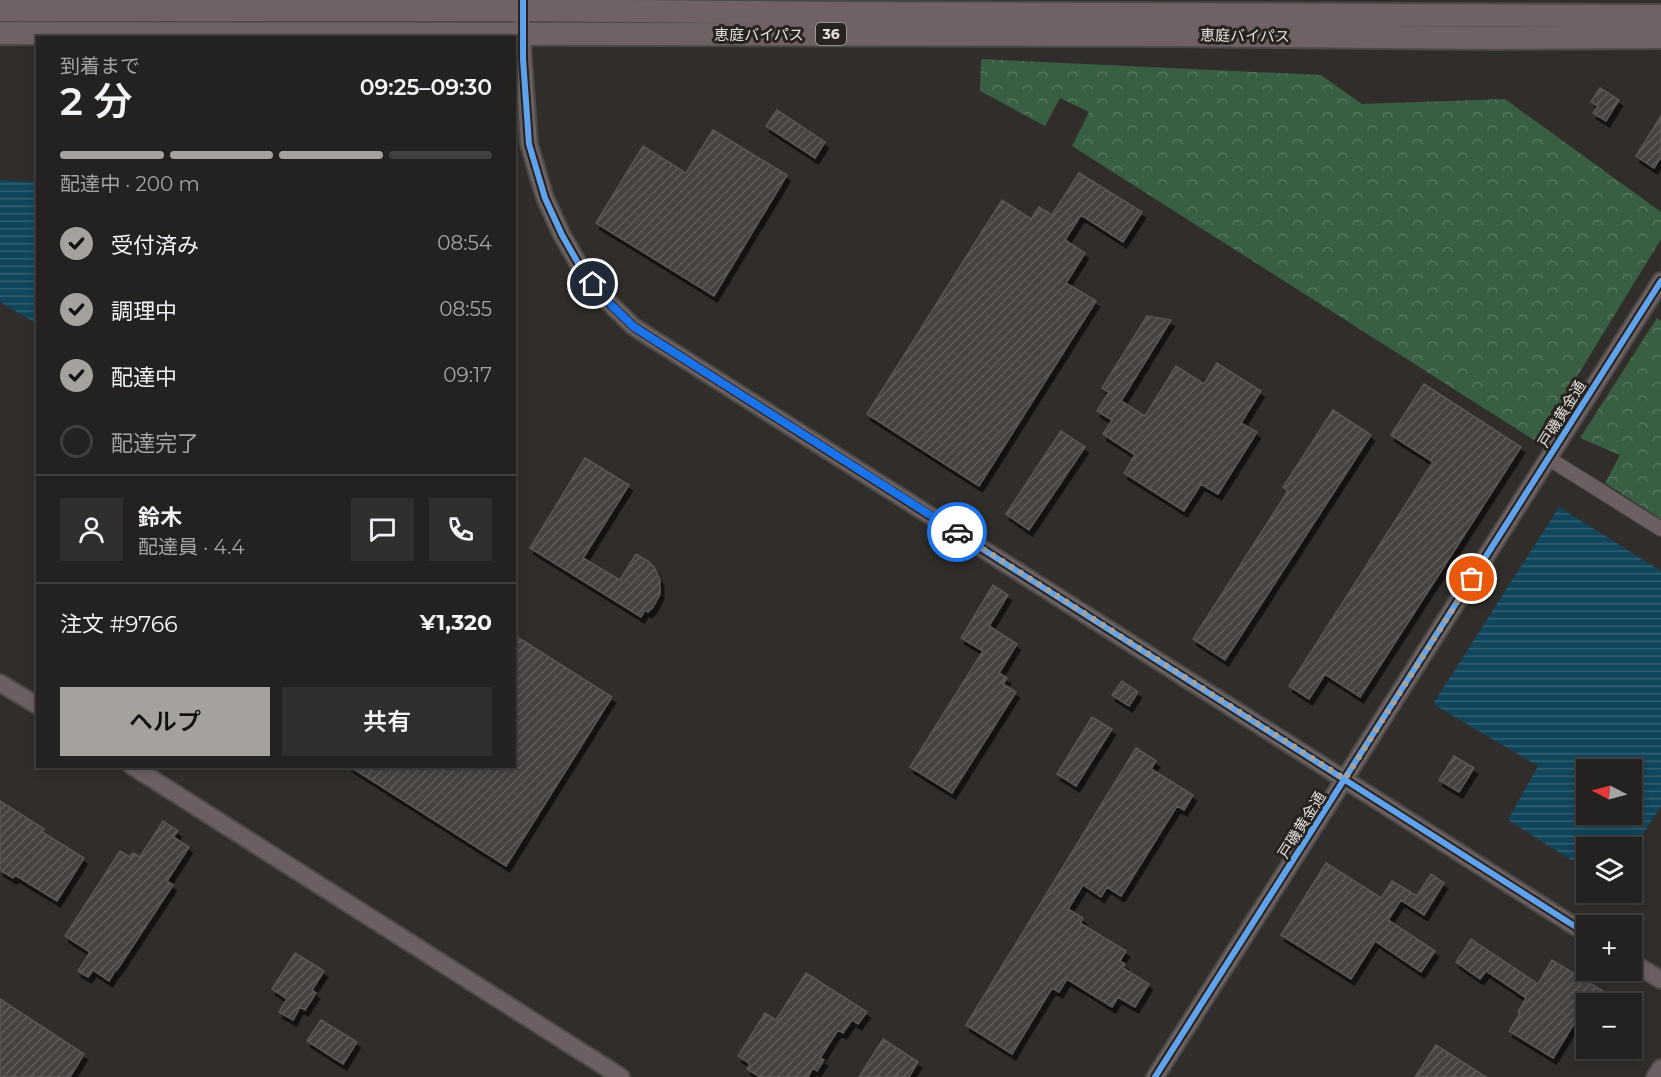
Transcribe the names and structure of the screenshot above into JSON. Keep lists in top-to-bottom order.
{
  "streets": {
    "highway": ["36", "恵庭バイパス"],
    "street": ["戸磯黄金通"]
  },
  "north": "left",
  "page": {
    "heading": ["2 分", "到着まで", "09:25–09:30"],
    "panel": [
      "鈴木",
      "配達員 · 4.4",
      "注文 #9766",
      "¥1,320"
    ],
    "bar": "配達中 · 200 m",
    "list": [
      ["受付済み", "08:54"],
      ["調理中", "08:55"],
      ["配達中", "09:17"],
      "配達完了"
    ],
    "buttons": ["ヘルプ", "共有"],
    "map_buttons": ["+", "−"]
  }
}
